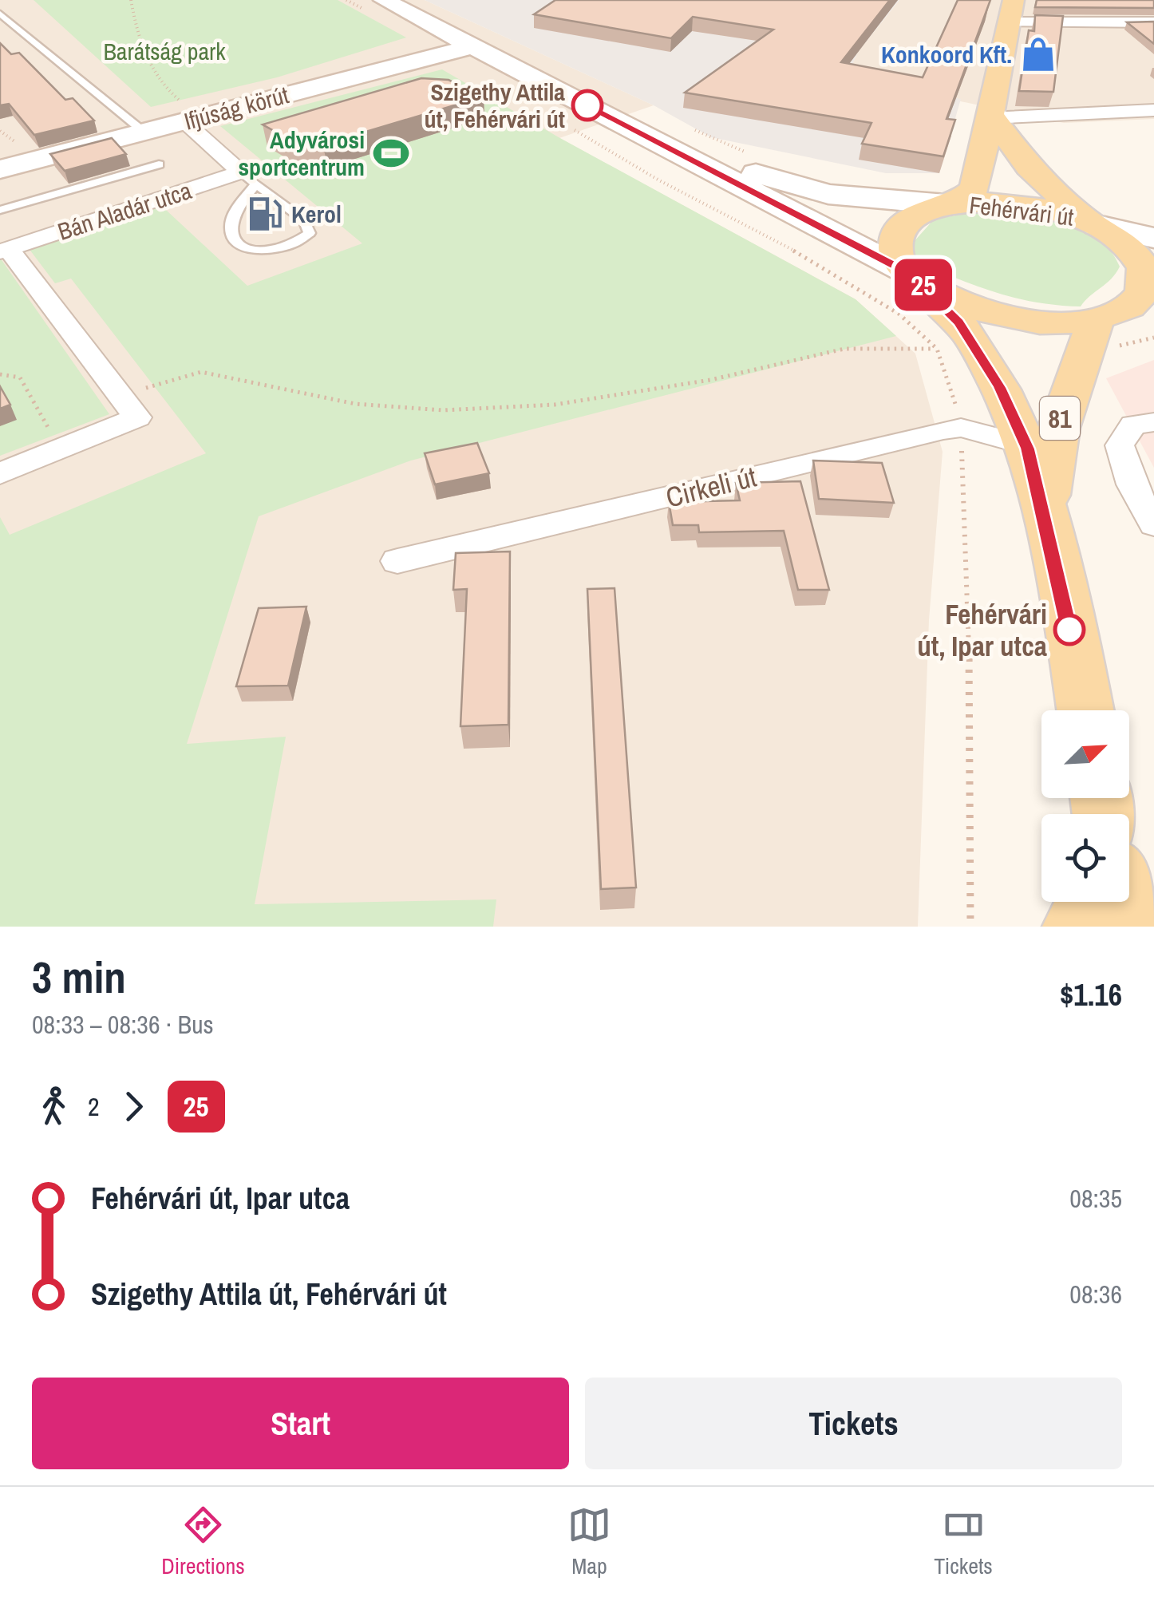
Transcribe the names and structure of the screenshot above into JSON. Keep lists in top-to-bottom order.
{
  "streets": {
    "main road": ["Fehérvári út", "81"],
    "street": ["Ifjúság körút", "Bán Aladár utca", "Cirkeli út"]
  },
  "crossings": [
    ["Fehérvári út", "Cirkeli út"]
  ],
  "parks": ["Barátság park"],
  "places": {
    "shop": ["Konkoord Kft."],
    "other": ["Szigethy Attila út, Fehérvári út", "Fehérvári út, Ipar utca"],
    "sports": ["Adyvárosi sportcentrum"],
    "fuel station": ["Kerol"]
  },
  "lines": ["bus line 25"],
  "north": "top right",
  "page": {
    "on_map": "25",
    "heading": ["3 min", "08:33 – 08:36 · Bus", "$1.16"],
    "legs": ["2", "25"],
    "list": [
      {
        "name": "Fehérvári út, Ipar utca",
        "value": "08:35"
      },
      {
        "name": "Szigethy Attila út, Fehérvári út",
        "value": "08:36"
      }
    ],
    "buttons": ["Start", "Tickets"],
    "tabs": ["Directions", "Map", "Tickets"]
  }
}
